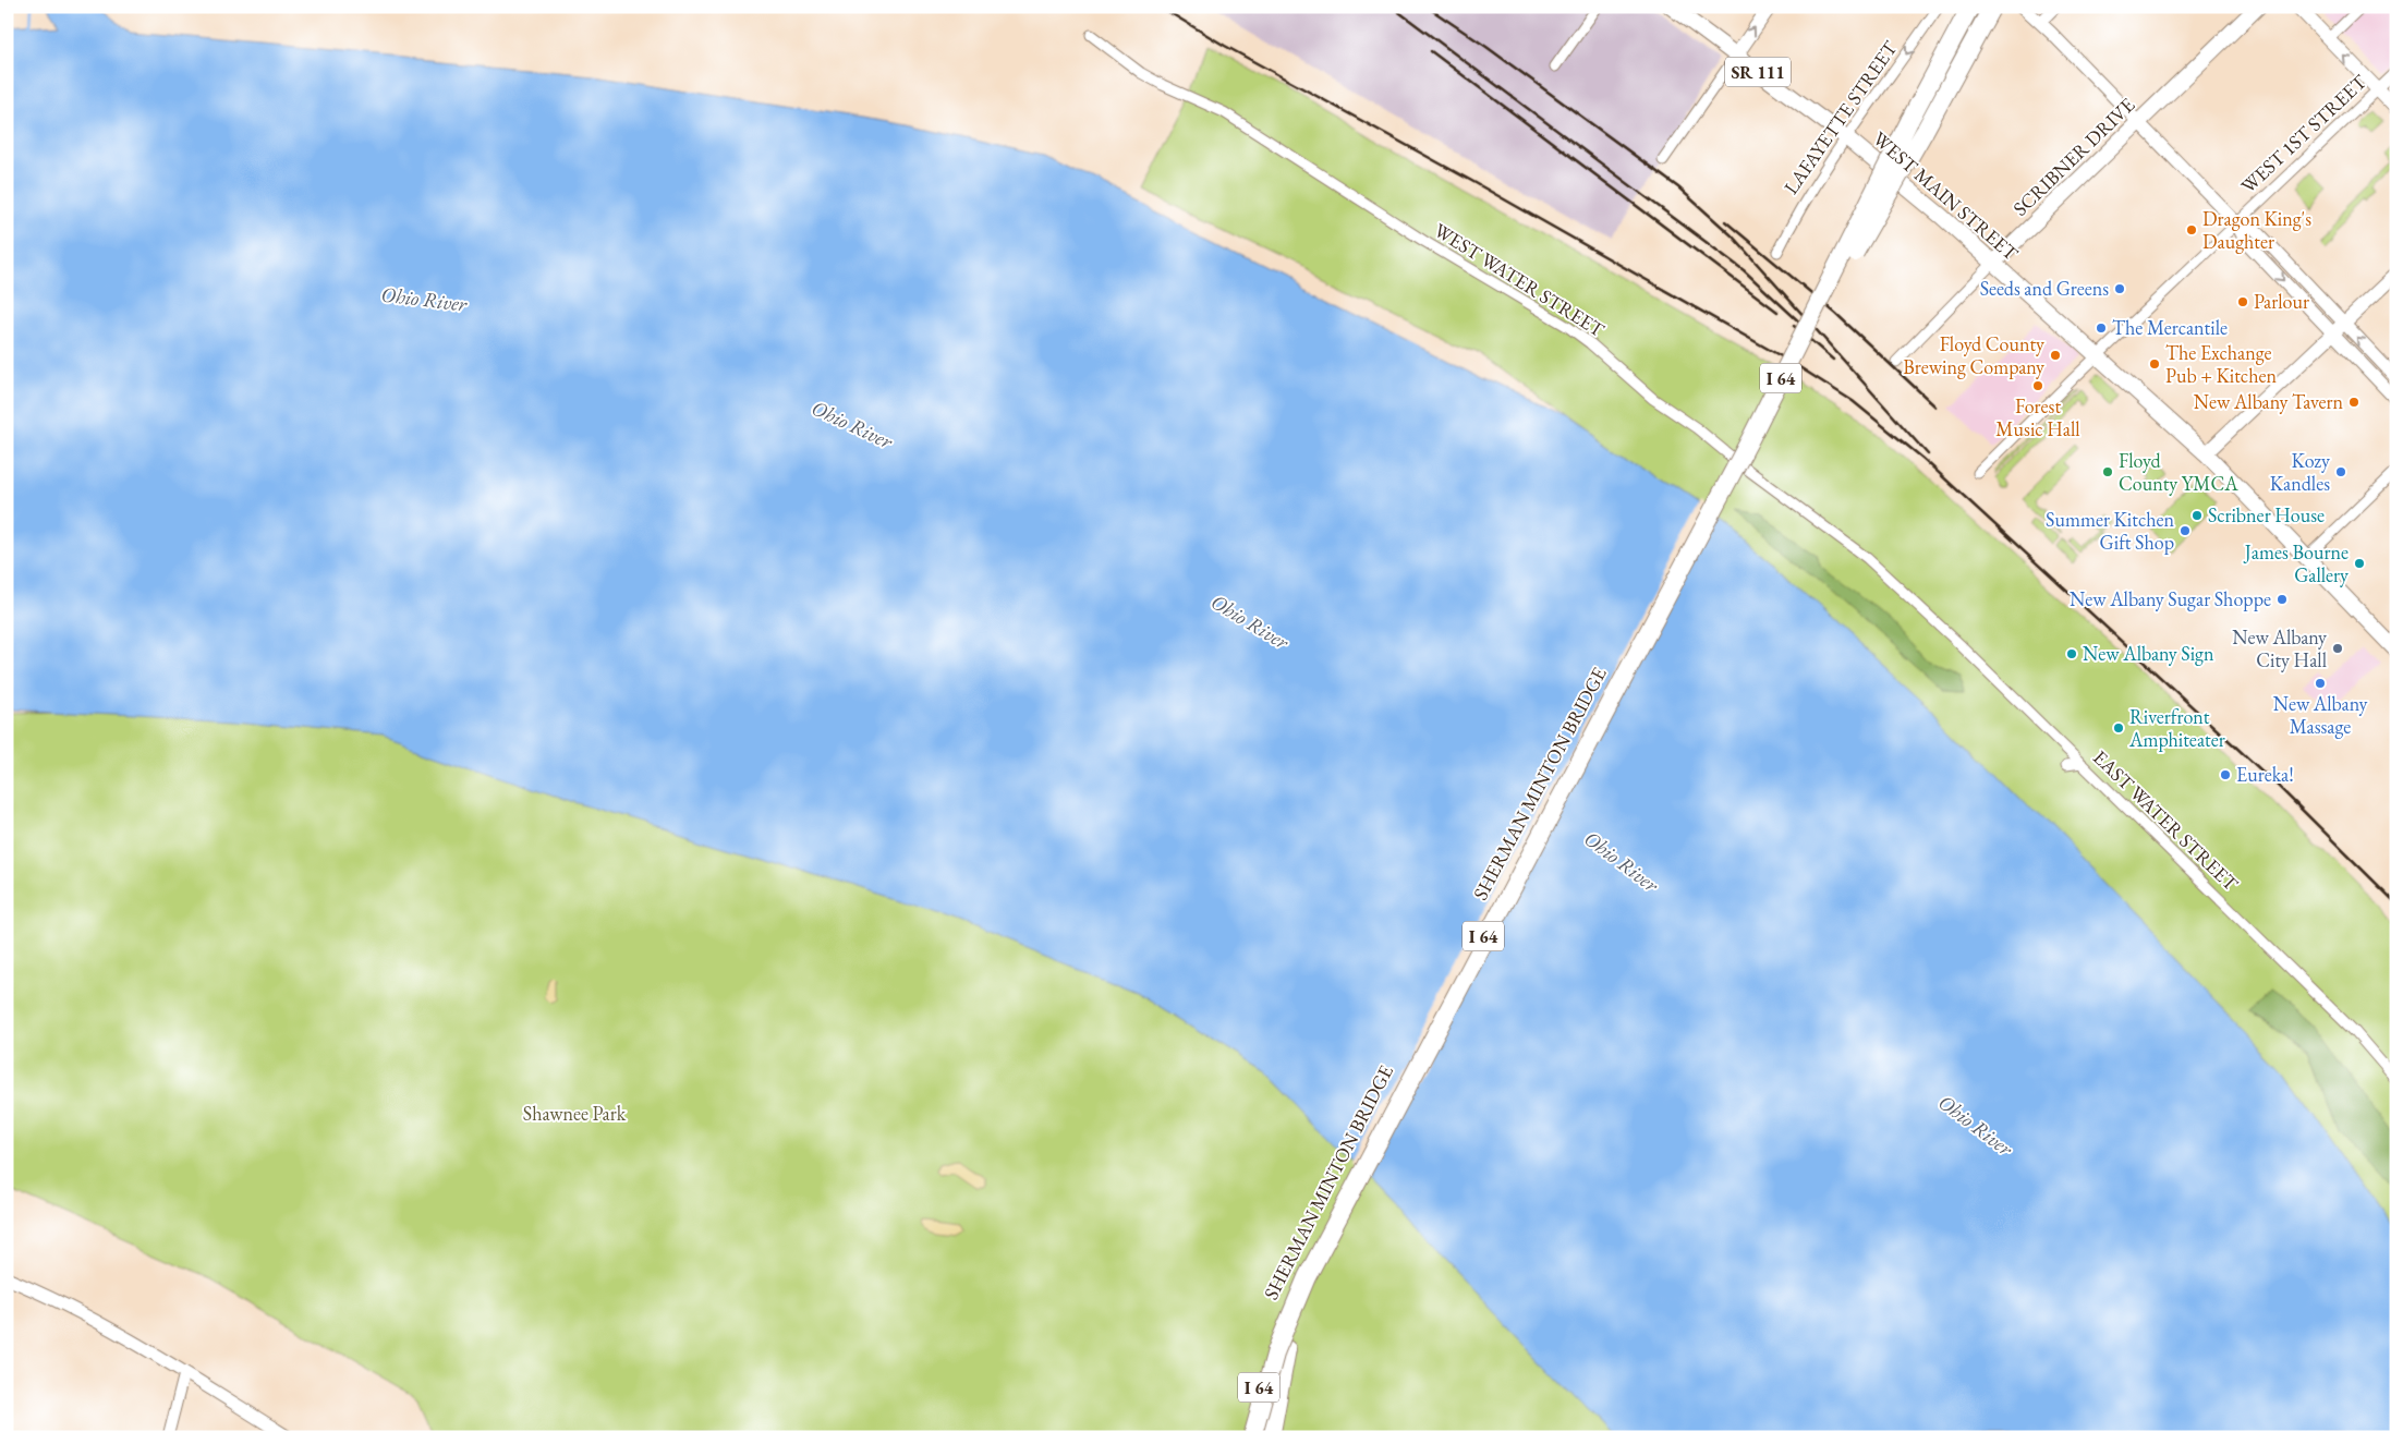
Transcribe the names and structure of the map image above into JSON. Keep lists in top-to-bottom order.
{
  "streets": {
    "highway": ["I 64", "SHERMAN MINTON BRIDGE"],
    "main road": ["SR 111", "SCRIBNER DRIVE", "WEST MAIN STREET"],
    "street": [
      "LAFAYETTE STREET",
      "WEST 1ST STREET",
      "WEST WATER STREET",
      "EAST WATER STREET"
    ]
  },
  "crossings": [
    ["LAFAYETTE STREET", "WEST MAIN STREET"],
    ["WEST 1ST STREET", "WEST MAIN STREET"],
    ["SCRIBNER DRIVE", "WEST MAIN STREET"],
    ["WEST WATER STREET", "EAST WATER STREET"],
    ["I 64", "SHERMAN MINTON BRIDGE"]
  ],
  "one_way": ["LAFAYETTE STREET"],
  "water": ["Ohio River"],
  "parks": ["Shawnee Park"],
  "places": [
    "Dragon King's Daughter",
    "Seeds and Greens",
    "Parlour",
    "The Mercantile",
    "Floyd County Brewing Company",
    "The Exchange Pub + Kitchen",
    "Forest Music Hall",
    "New Albany Tavern",
    "Floyd County YMCA",
    "Kozy Kandles",
    "Scribner House",
    "Summer Kitchen Gift Shop",
    "James Bourne Gallery",
    "New Albany Sugar Shoppe",
    "New Albany City Hall",
    "New Albany Sign",
    "New Albany Massage",
    "Riverfront Amphiteater",
    "Eureka!"
  ]
}
